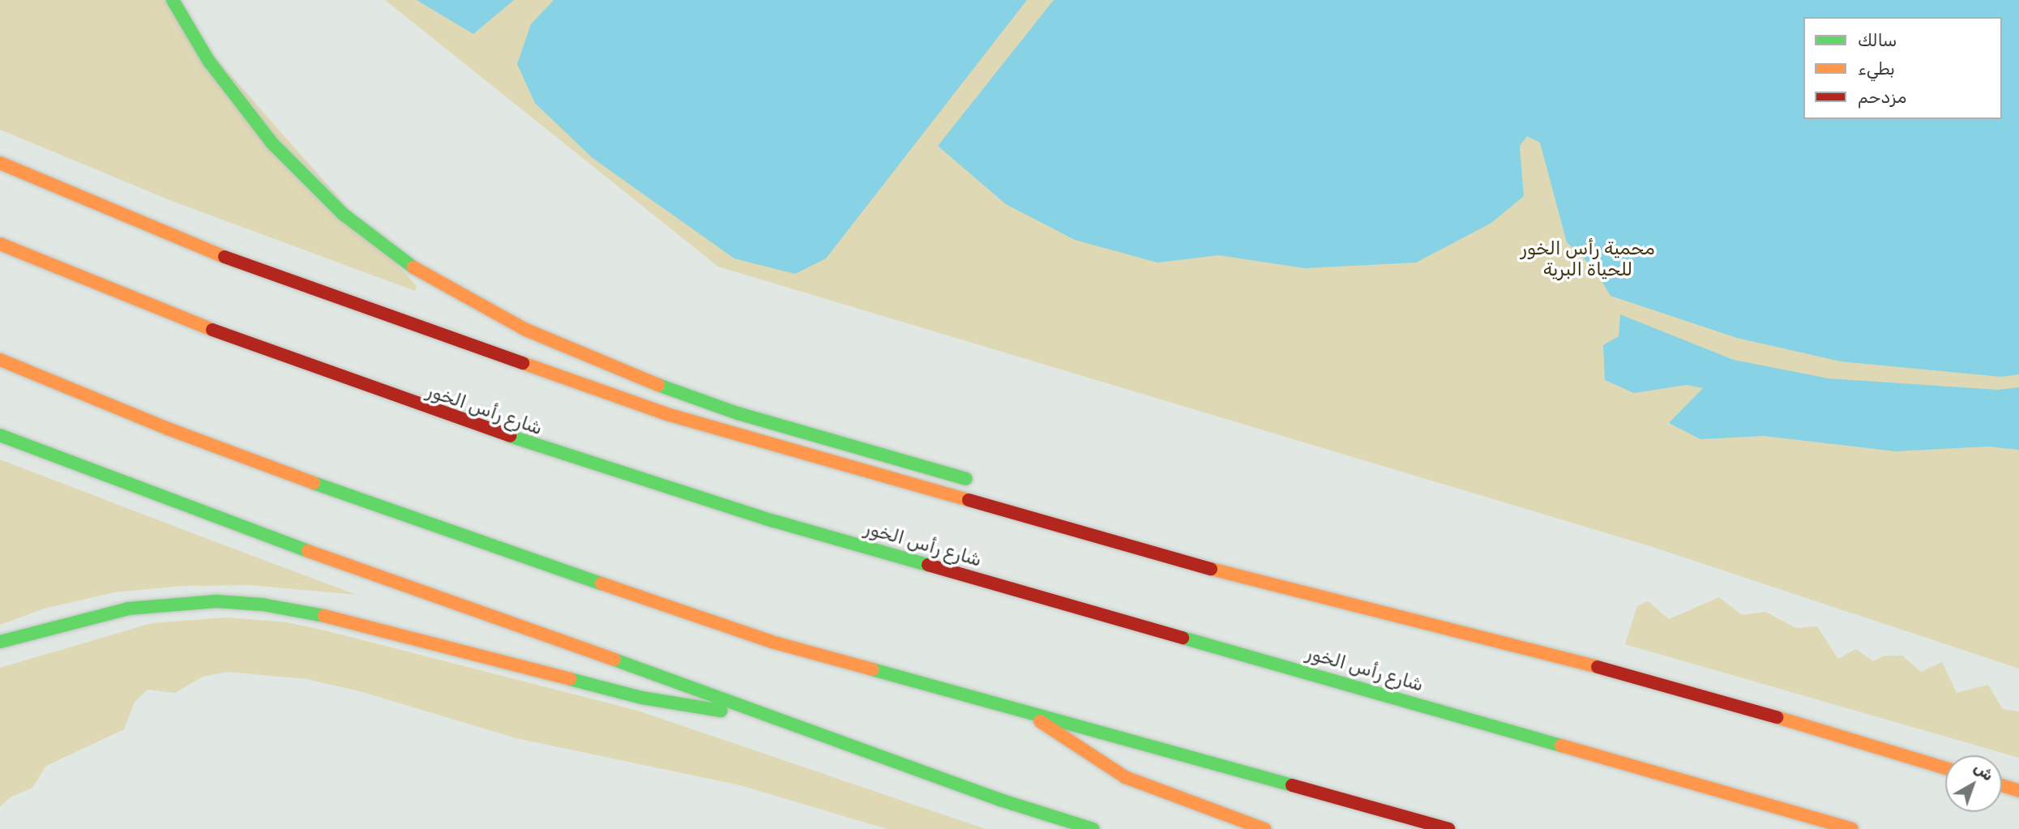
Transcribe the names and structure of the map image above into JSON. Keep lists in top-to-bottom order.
{
  "streets": {
    "highway": ["شارع رأس الخور"]
  },
  "parks": ["محمية رأس الخور للحياة البرية"],
  "legend": ["سالك", "بطيء", "مزدحم"],
  "north": "top right"
}
